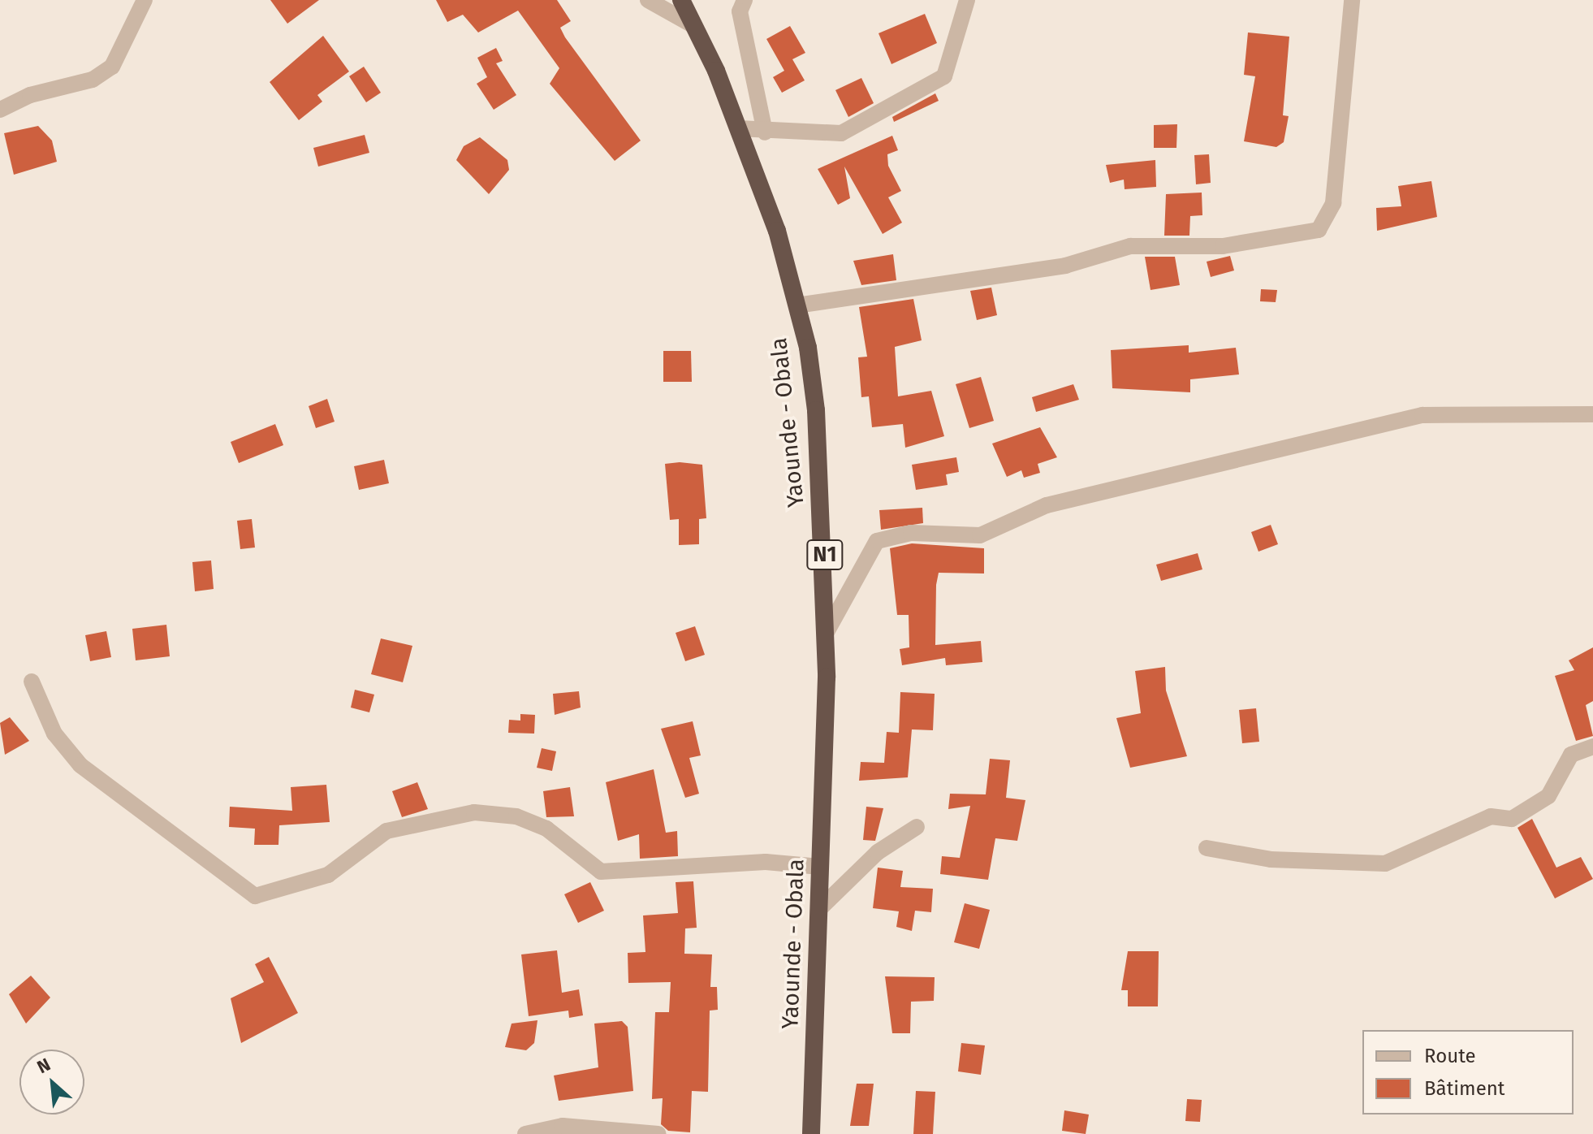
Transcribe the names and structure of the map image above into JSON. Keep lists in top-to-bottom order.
{
  "streets": {
    "highway": ["Yaounde - Obala", "N1"]
  },
  "legend": ["Route", "Bâtiment"],
  "north": "top left"
}
